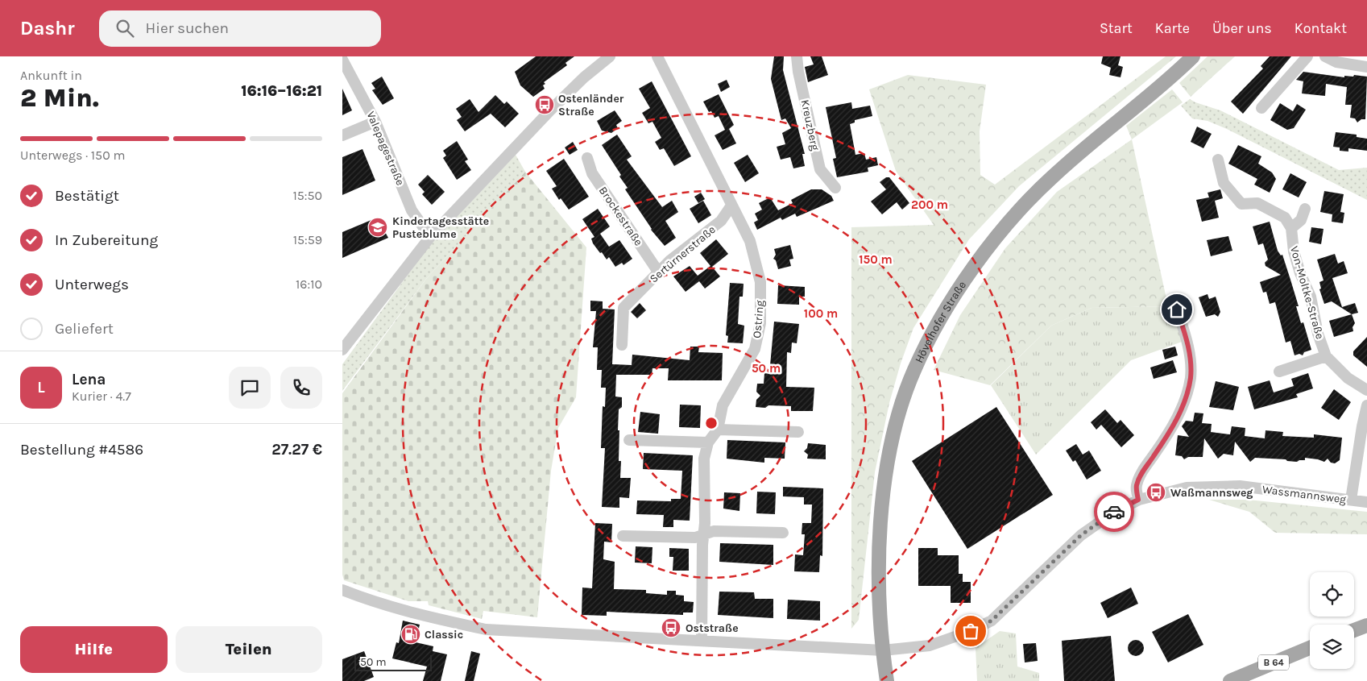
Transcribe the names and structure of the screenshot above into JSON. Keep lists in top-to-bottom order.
{
  "streets": {
    "main road": ["Hövelhofer Straße", "B 64"],
    "street": [
      "Kreuzberg",
      "Valepagestraße",
      "Brockestraße",
      "Sertürnerstraße",
      "Von-Moltke-Straße",
      "Ostring",
      "Wassmannsweg"
    ]
  },
  "crossings": [
    ["Brockestraße", "Sertürnerstraße"],
    ["Sertürnerstraße", "Ostring"],
    ["Hövelhofer Straße", "Wassmannsweg"]
  ],
  "places": {
    "bus stop": ["Ostenländer Straße", "Waßmannsweg", "Oststraße"],
    "school or university": ["Kindertagesstätte Pusteblume"],
    "fuel station": ["Classic"]
  },
  "scale_bar": "50 m",
  "page": {
    "header": "Dashr",
    "search": "Hier suchen",
    "nav": [
      "Start",
      "Karte",
      "Über uns",
      "Kontakt"
    ],
    "heading": ["2 Min.", "Ankunft in", "16:16–16:21"],
    "panel": [
      "Lena",
      "Kurier · 4.7",
      "Bestellung #4586",
      "27.27 €"
    ],
    "bar": "Unterwegs · 150 m",
    "list": [
      ["Bestätigt", "15:50"],
      ["In Zubereitung", "15:59"],
      ["Unterwegs", "16:10"],
      "Geliefert"
    ],
    "round": "L",
    "buttons": ["Hilfe", "Teilen"],
    "scale": "50 m"
  },
  "rings": [
    "200 m",
    "150 m",
    "100 m",
    "50 m"
  ]
}
